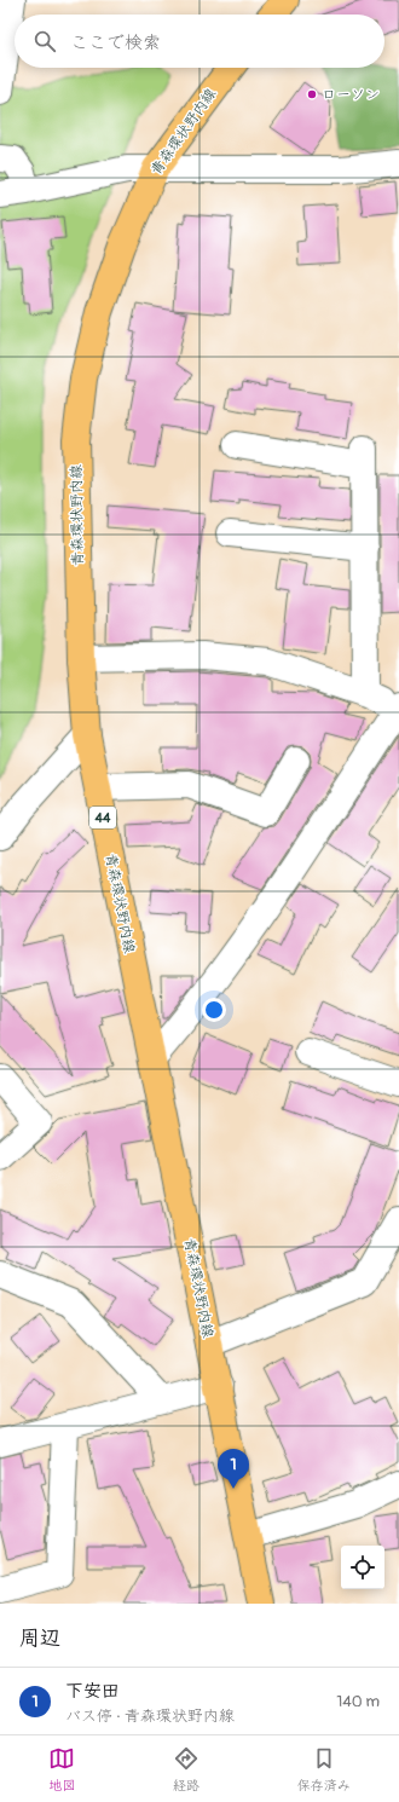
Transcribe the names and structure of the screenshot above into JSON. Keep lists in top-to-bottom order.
{
  "streets": {
    "main road": ["青森環状野内線", "44"]
  },
  "places": ["ローソン"],
  "page": {
    "search": "ここで検索",
    "pins": "1",
    "heading": "周辺",
    "list": [
      {
        "mark": "1",
        "name": "下安田",
        "note": "バス停 · 青森環状野内線",
        "value": "140 m"
      }
    ],
    "nav": ["地図", "経路", "保存済み"]
  }
}
